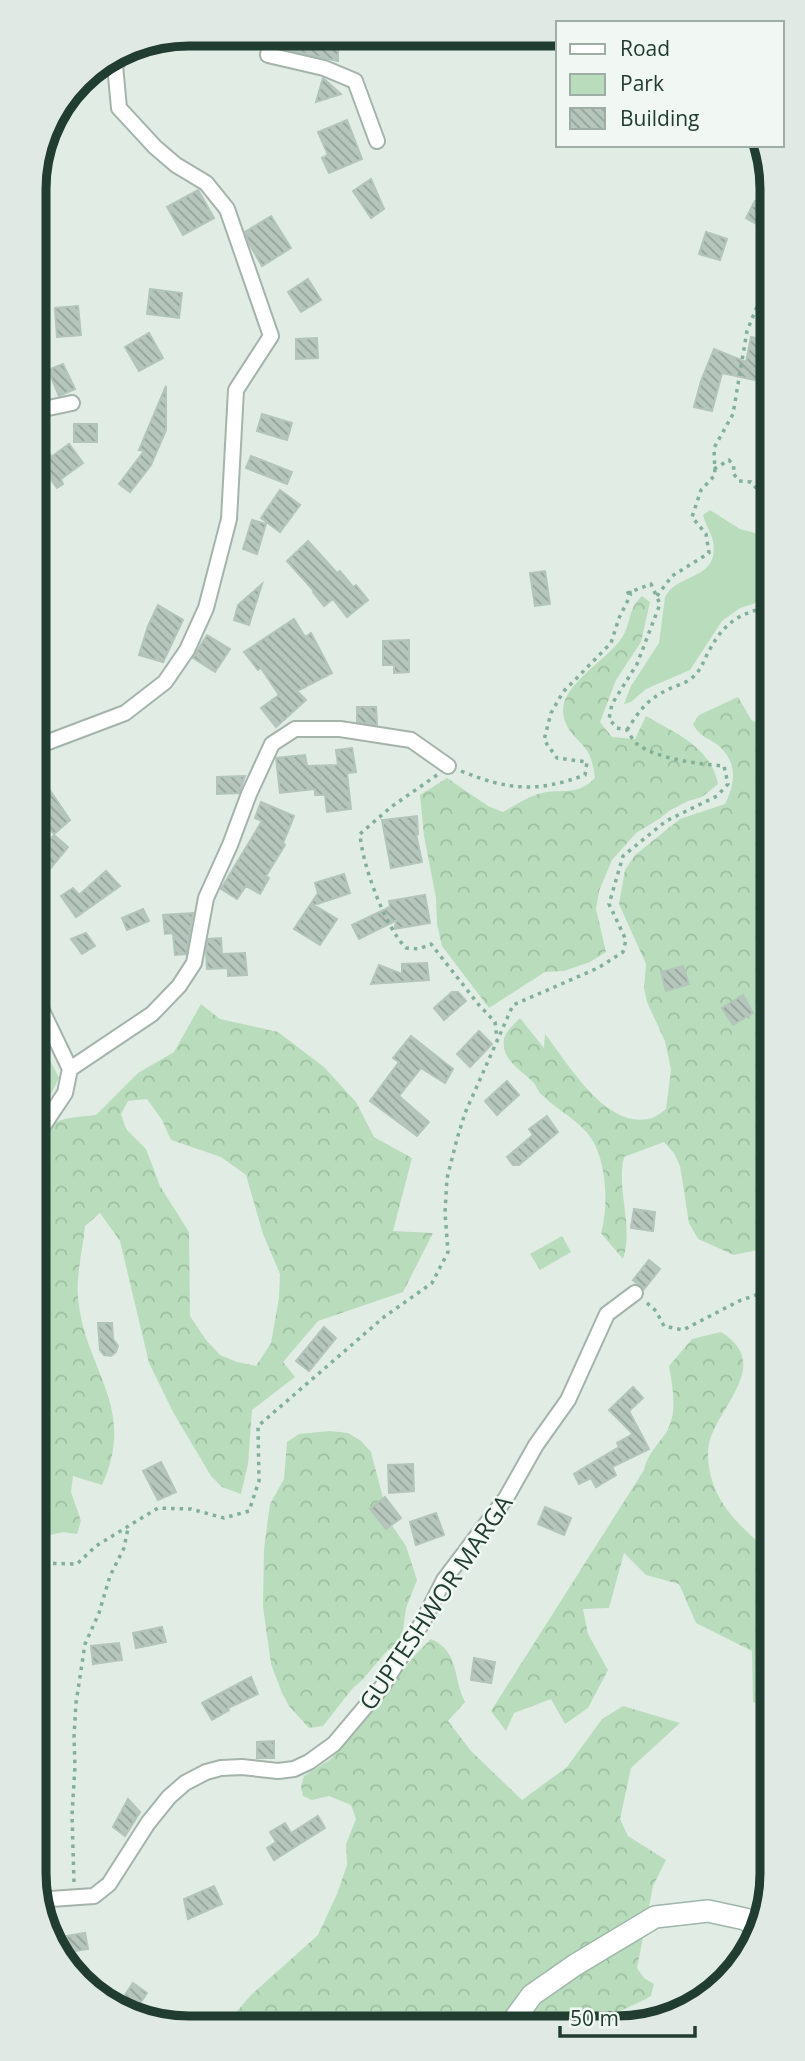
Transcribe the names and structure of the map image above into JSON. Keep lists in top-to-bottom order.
{
  "streets": {
    "street": ["GUPTESHWOR MARGA"]
  },
  "legend": ["Road", "Park", "Building"],
  "scale_bar": "50 m"
}
